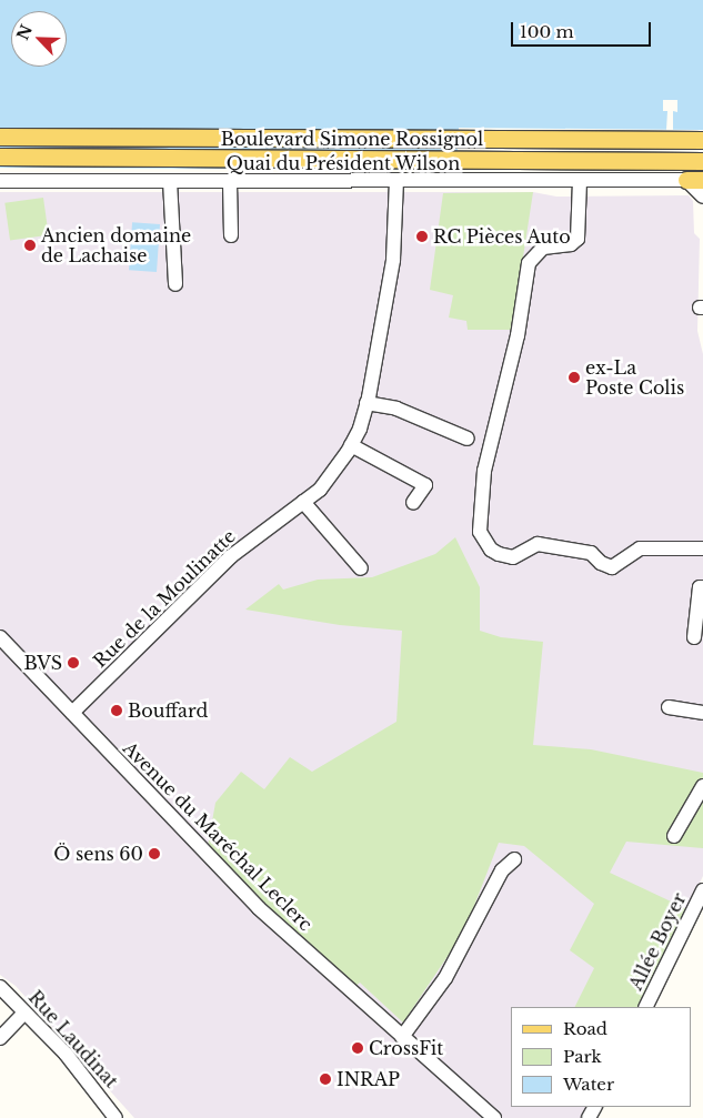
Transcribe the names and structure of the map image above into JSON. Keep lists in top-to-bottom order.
{
  "streets": {
    "main road": ["Boulevard Simone Rossignol"],
    "street": [
      "Quai du Président Wilson",
      "Rue de la Moulinatte",
      "Avenue du Maréchal Leclerc",
      "Allée Boyer",
      "Rue Laudinat"
    ]
  },
  "crossings": [
    ["Quai du Président Wilson", "Rue de la Moulinatte"],
    ["Rue de la Moulinatte", "Avenue du Maréchal Leclerc"]
  ],
  "places": [
    "RC Pièces Auto",
    "Ancien domaine de Lachaise",
    "ex-La Poste Colis",
    "BVS",
    "Bouffard",
    "Ö sens 60",
    "CrossFit",
    "INRAP"
  ],
  "legend": ["Road", "Park", "Water"],
  "scale_bar": "100 m",
  "north": "top left"
}
